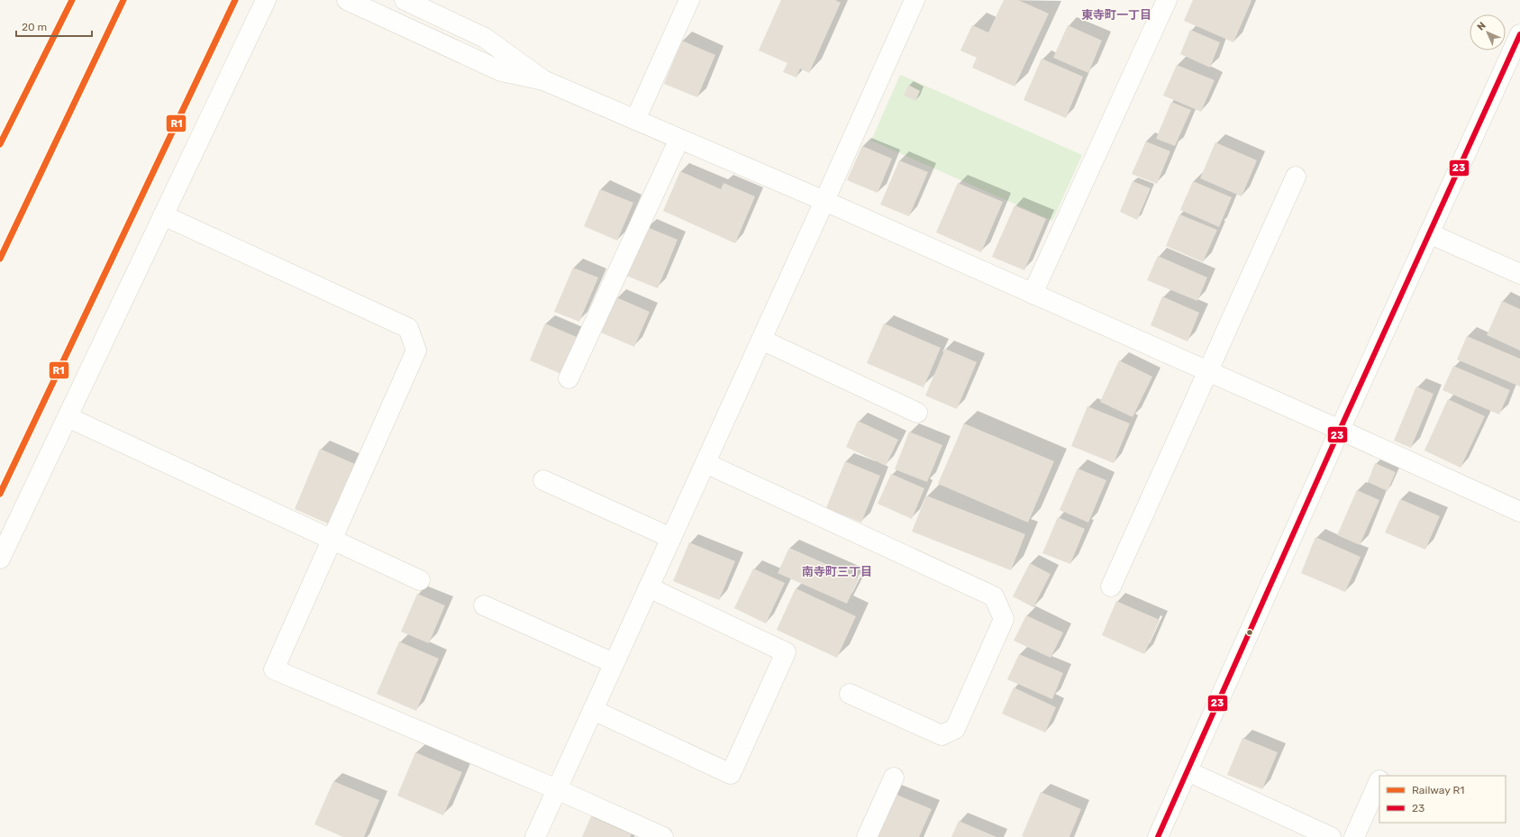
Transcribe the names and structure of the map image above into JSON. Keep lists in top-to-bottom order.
{
  "districts": ["東寺町一丁目", "南寺町三丁目"],
  "lines": ["rail line R1", "transit line 23"],
  "legend": ["Railway R1", "23"],
  "scale_bar": "20 m",
  "north": "top left"
}
